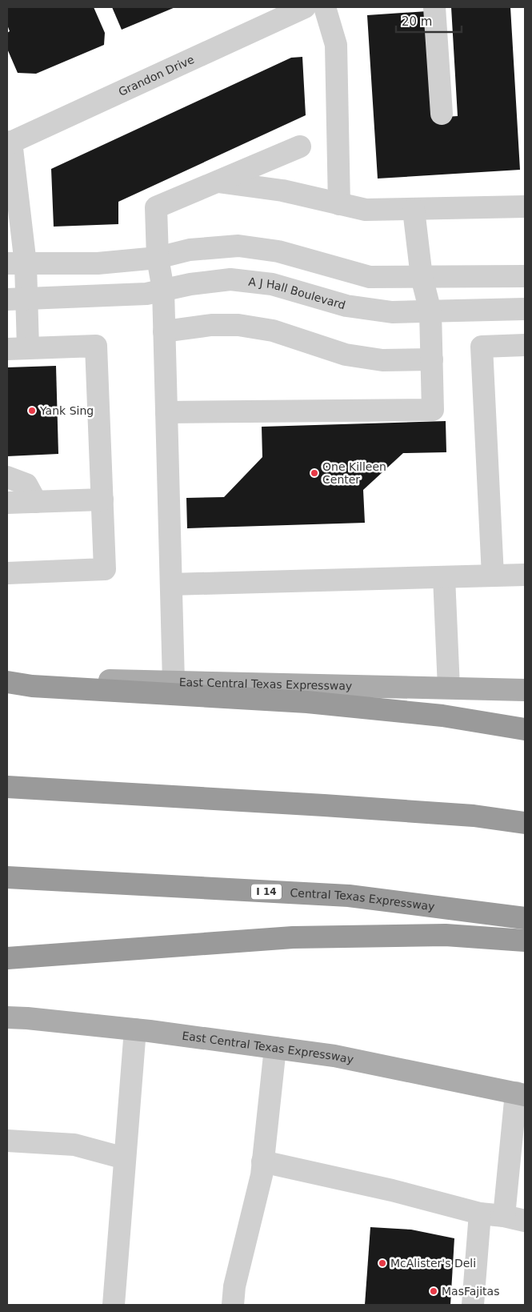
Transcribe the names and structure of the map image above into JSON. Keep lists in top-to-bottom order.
{
  "streets": {
    "highway": ["I 14", "Central Texas Expressway"],
    "main road": ["East Central Texas Expressway"],
    "street": ["Grandon Drive", "A J Hall Boulevard"]
  },
  "places": [
    "Yank Sing",
    "One Killeen Center",
    "McAlister's Deli",
    "MasFajitas"
  ],
  "scale_bar": "20 m"
}
